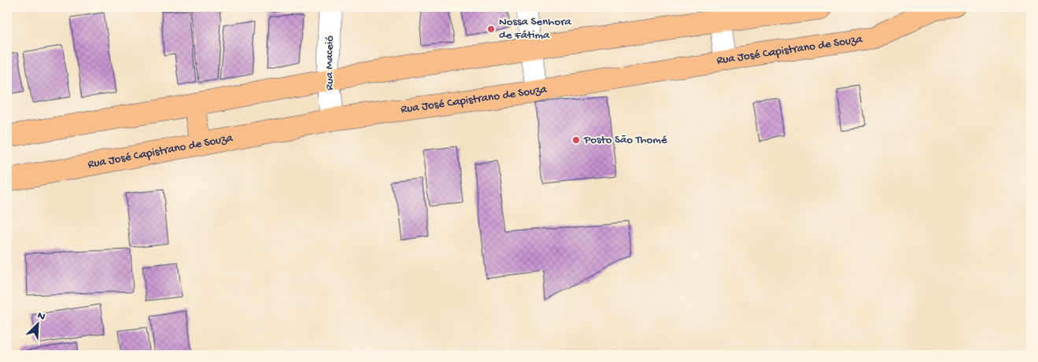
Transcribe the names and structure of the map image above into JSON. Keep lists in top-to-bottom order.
{
  "streets": {
    "main road": ["Rua José Capistrano de Souza"],
    "street": ["Rua Maceió"]
  },
  "crossings": [
    ["Rua José Capistrano de Souza", "Rua Maceió"]
  ],
  "places": ["Nossa Senhora de Fátima", "Posto São Thomé"],
  "north": "top right"
}
